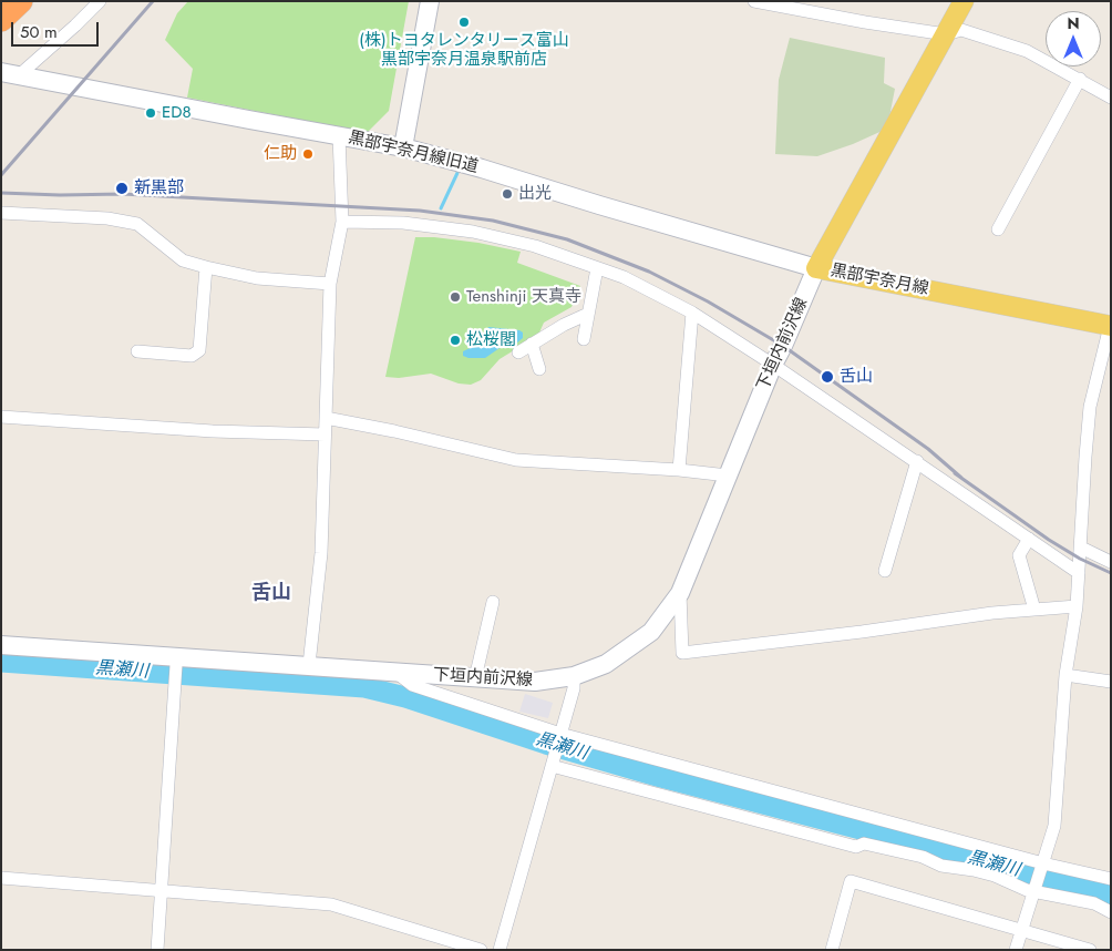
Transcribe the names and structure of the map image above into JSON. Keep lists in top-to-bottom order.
{
  "streets": {
    "main road": ["黒部宇奈月線旧道", "黒部宇奈月線", "下垣内前沢線"]
  },
  "crossings": [
    ["黒部宇奈月線旧道", "黒部宇奈月線"],
    ["黒部宇奈月線旧道", "下垣内前沢線"],
    ["黒部宇奈月線", "下垣内前沢線"]
  ],
  "districts": ["舌山"],
  "water": ["黒瀬川"],
  "places": [
    "(株)トヨタレンタリース富山 黒部宇奈月温泉駅前店",
    "ED8",
    "仁助",
    "新黒部",
    "出光",
    "Tenshinji 天真寺",
    "松桜閣",
    "舌山"
  ],
  "scale_bar": "50 m",
  "north": "top"
}
